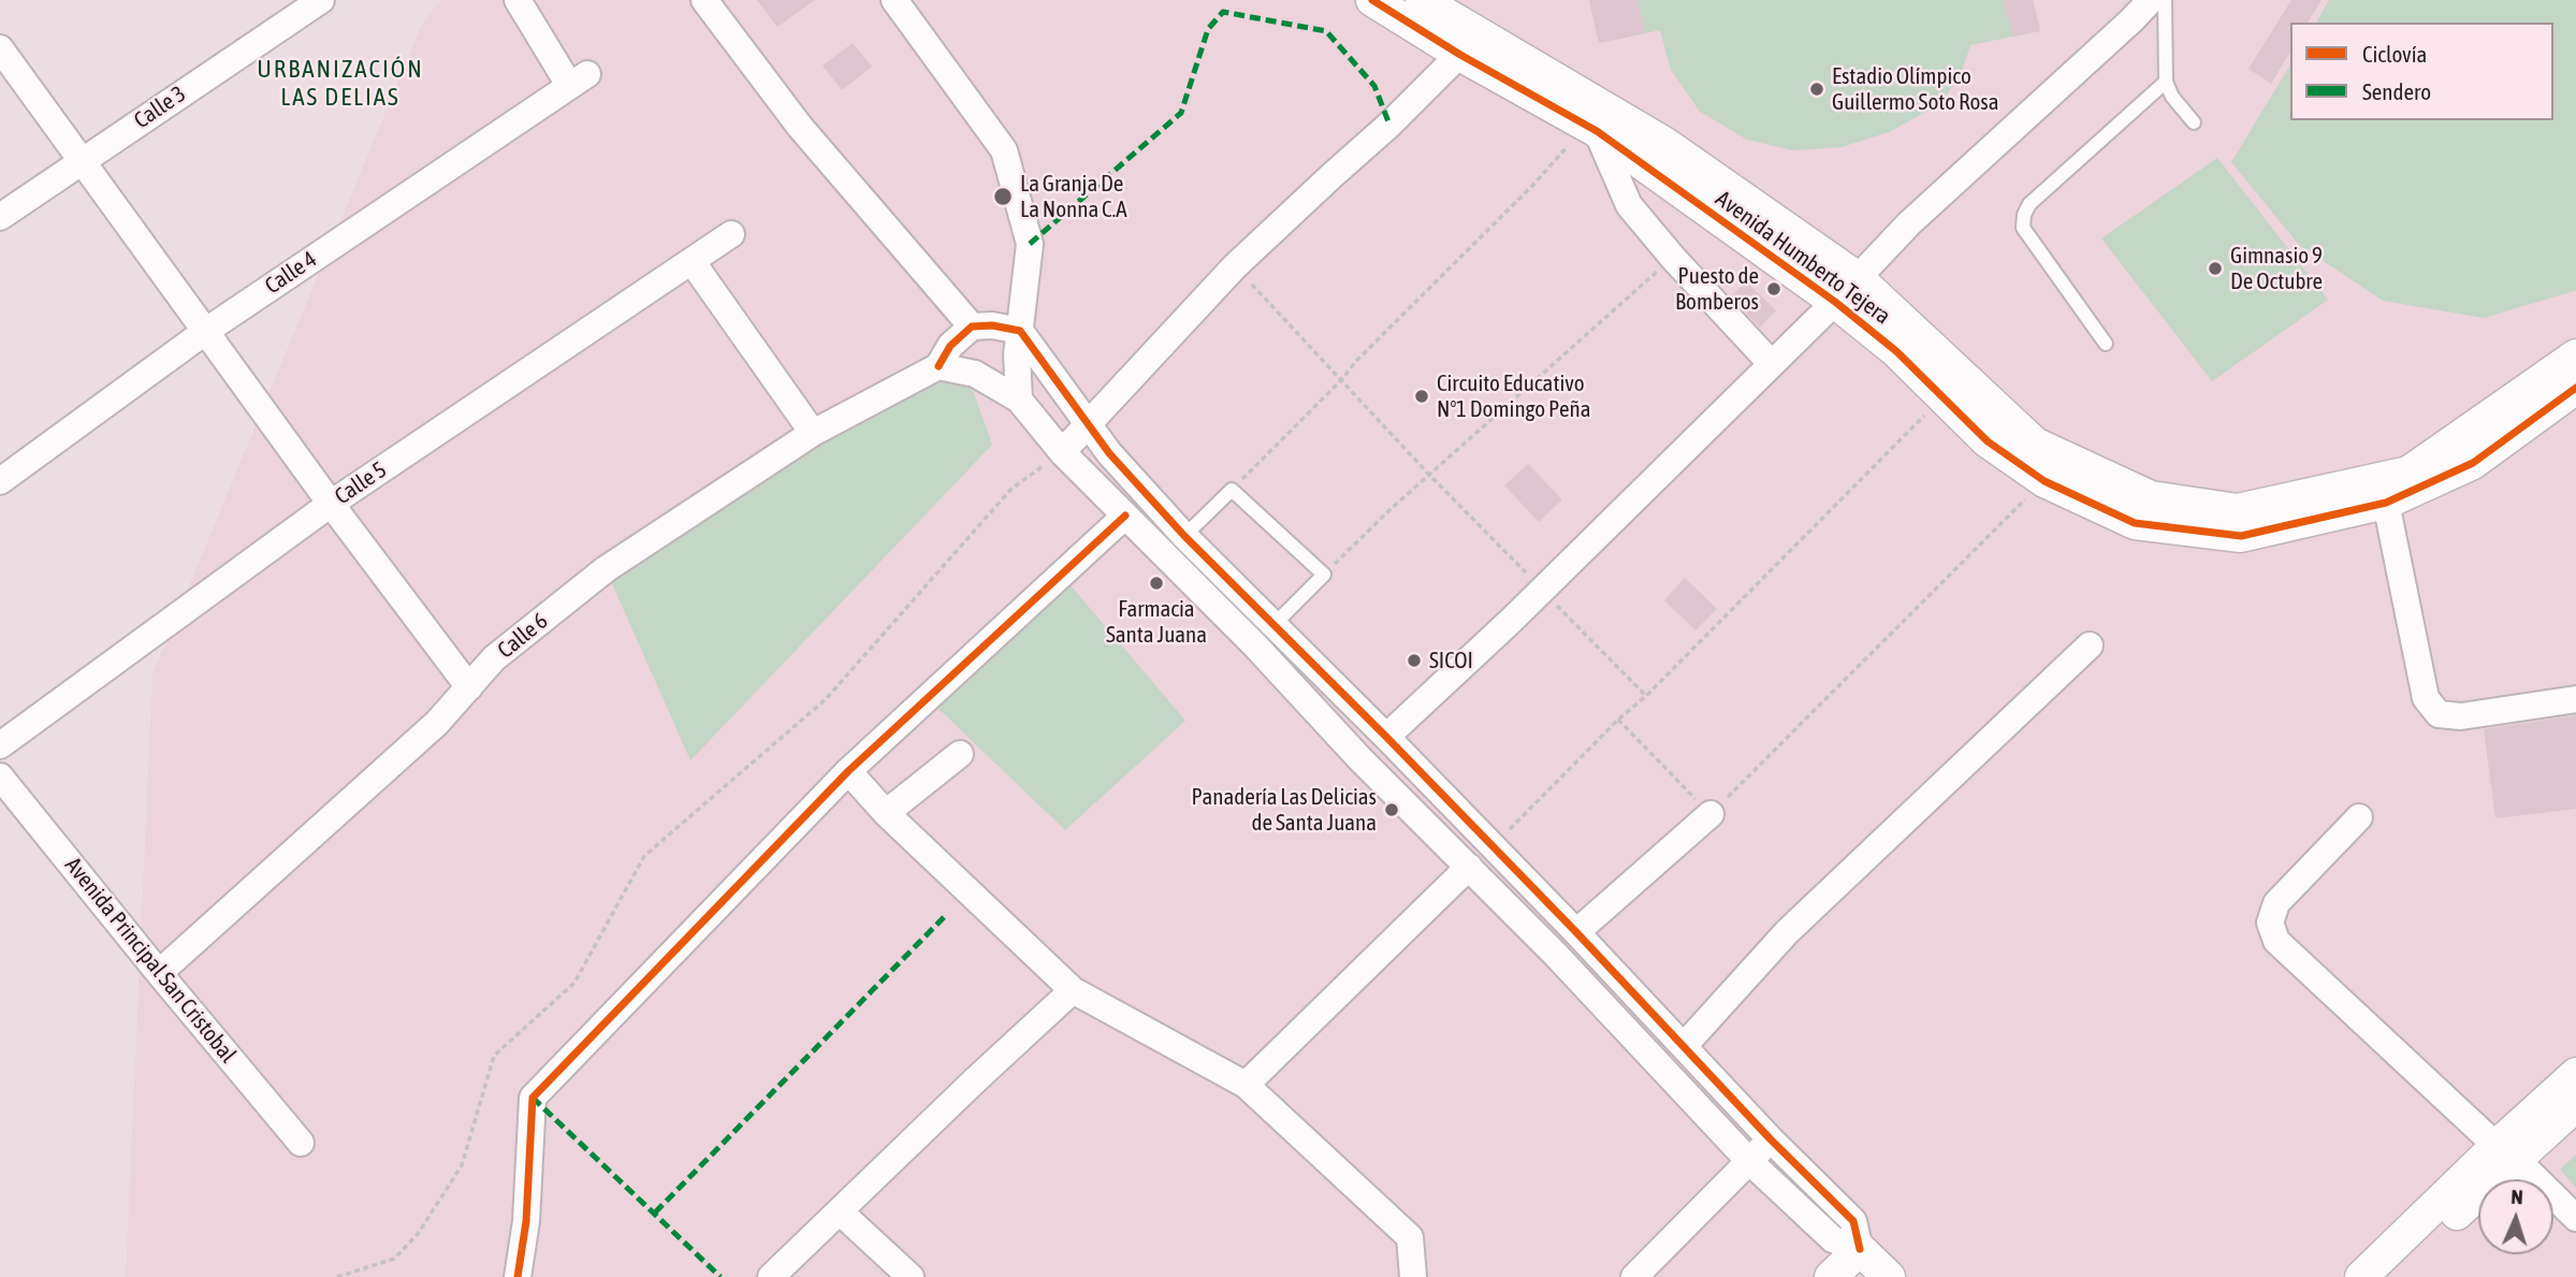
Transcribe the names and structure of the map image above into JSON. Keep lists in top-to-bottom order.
{
  "streets": {
    "street": [
      "Calle 3",
      "Avenida Humberto Tejera",
      "Calle 4",
      "Calle 5",
      "Calle 6",
      "Avenida Principal San Cristobal"
    ]
  },
  "crossings": [
    ["Calle 6", "Avenida Principal San Cristobal"]
  ],
  "districts": ["URBANIZACIÓN LAS DELIAS"],
  "places": [
    "Estadio Olímpico Guillermo Soto Rosa",
    "La Granja De La Nonna C.A",
    "Gimnasio 9 De Octubre",
    "Puesto de Bomberos",
    "Circuito Educativo Nº1 Domingo Peña",
    "Farmacia Santa Juana",
    "SICOI",
    "Panadería Las Delicias de Santa Juana"
  ],
  "legend": ["Ciclovía", "Sendero"],
  "north": "top"
}
